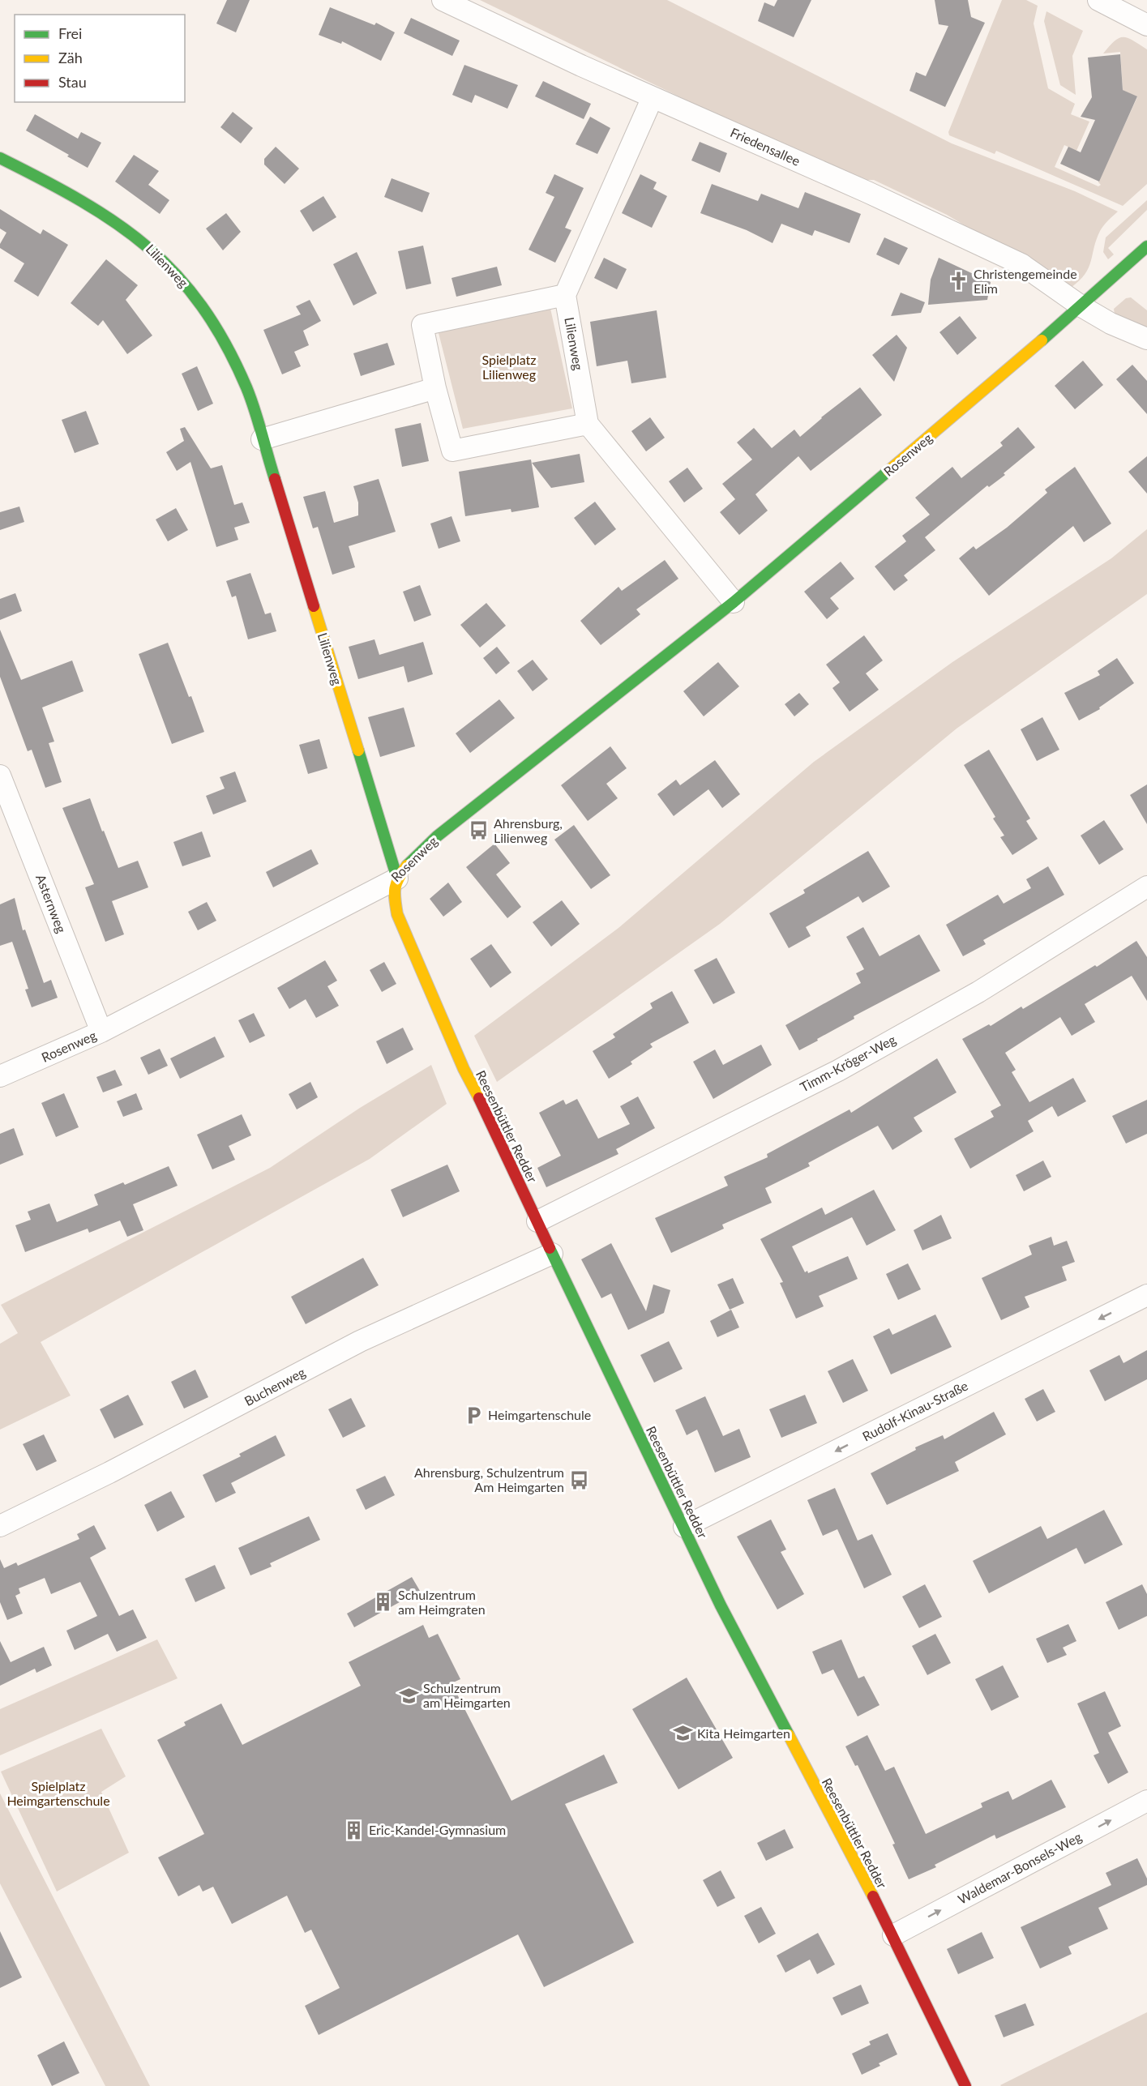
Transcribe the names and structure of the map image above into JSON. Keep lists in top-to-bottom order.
{
  "streets": {
    "street": [
      "Friedensallee",
      "Lilienweg",
      "Rosenweg",
      "Asternweg",
      "Timm-Kröger-Weg",
      "Reesenbüttler Redder",
      "Buchenweg",
      "Rudolf-Kinau-Straße",
      "Waldemar-Bonsels-Weg"
    ]
  },
  "crossings": [
    ["Friedensallee", "Rosenweg"],
    ["Lilienweg", "Rosenweg"],
    ["Lilienweg", "Reesenbüttler Redder"],
    ["Rosenweg", "Asternweg"],
    ["Rosenweg", "Reesenbüttler Redder"],
    ["Timm-Kröger-Weg", "Reesenbüttler Redder"],
    ["Reesenbüttler Redder", "Buchenweg"],
    ["Reesenbüttler Redder", "Rudolf-Kinau-Straße"],
    ["Reesenbüttler Redder", "Waldemar-Bonsels-Weg"]
  ],
  "one_way": ["Rudolf-Kinau-Straße", "Waldemar-Bonsels-Weg"],
  "parks": ["Spielplatz Lilienweg", "Spielplatz Heimgartenschule"],
  "places": {
    "church": ["Christengemeinde Elim"],
    "bus stop": ["Ahrensburg, Lilienweg", "Ahrensburg, Schulzentrum Am Heimgarten"],
    "parking": ["Heimgartenschule"],
    "building": ["Schulzentrum am Heimgraten", "Eric-Kandel-Gymnasium"],
    "school or university": ["Schulzentrum am Heimgarten", "Kita Heimgarten"]
  },
  "legend": ["Frei", "Zäh", "Stau"]
}
